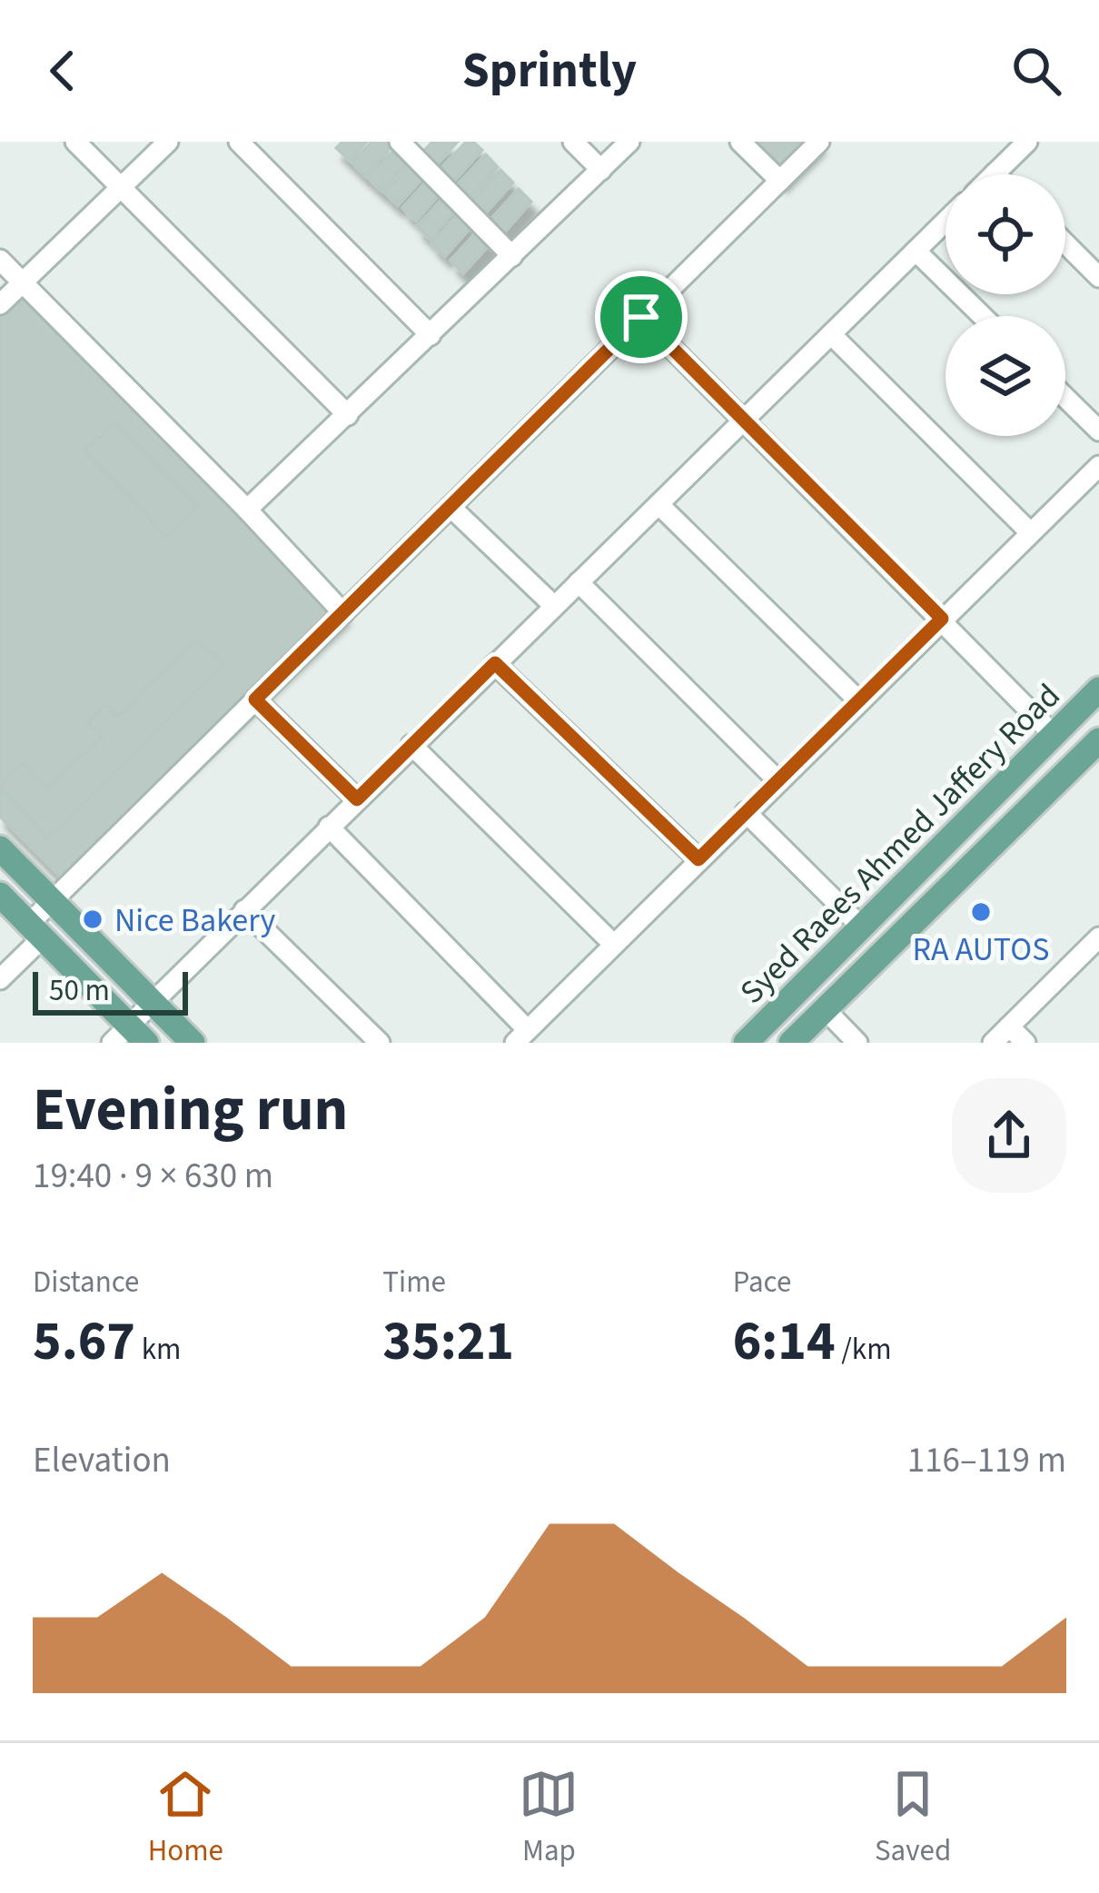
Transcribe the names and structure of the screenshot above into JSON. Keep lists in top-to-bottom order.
{
  "streets": {
    "main road": ["Syed Raees Ahmed Jaffery Road"]
  },
  "places": ["RA AUTOS", "Nice Bakery"],
  "scale_bar": "50 m",
  "page": {
    "header": "Sprintly",
    "scale": "50 m",
    "heading": ["Evening run", "19:40 · 9 × 630 m"],
    "stats": [
      ["Distance", "5.67 km"],
      ["Time", "35:21"],
      ["Pace", "6:14 /km"]
    ],
    "chart": ["Elevation", "116–119 m"],
    "tabs": ["Home", "Map", "Saved"]
  }
}
